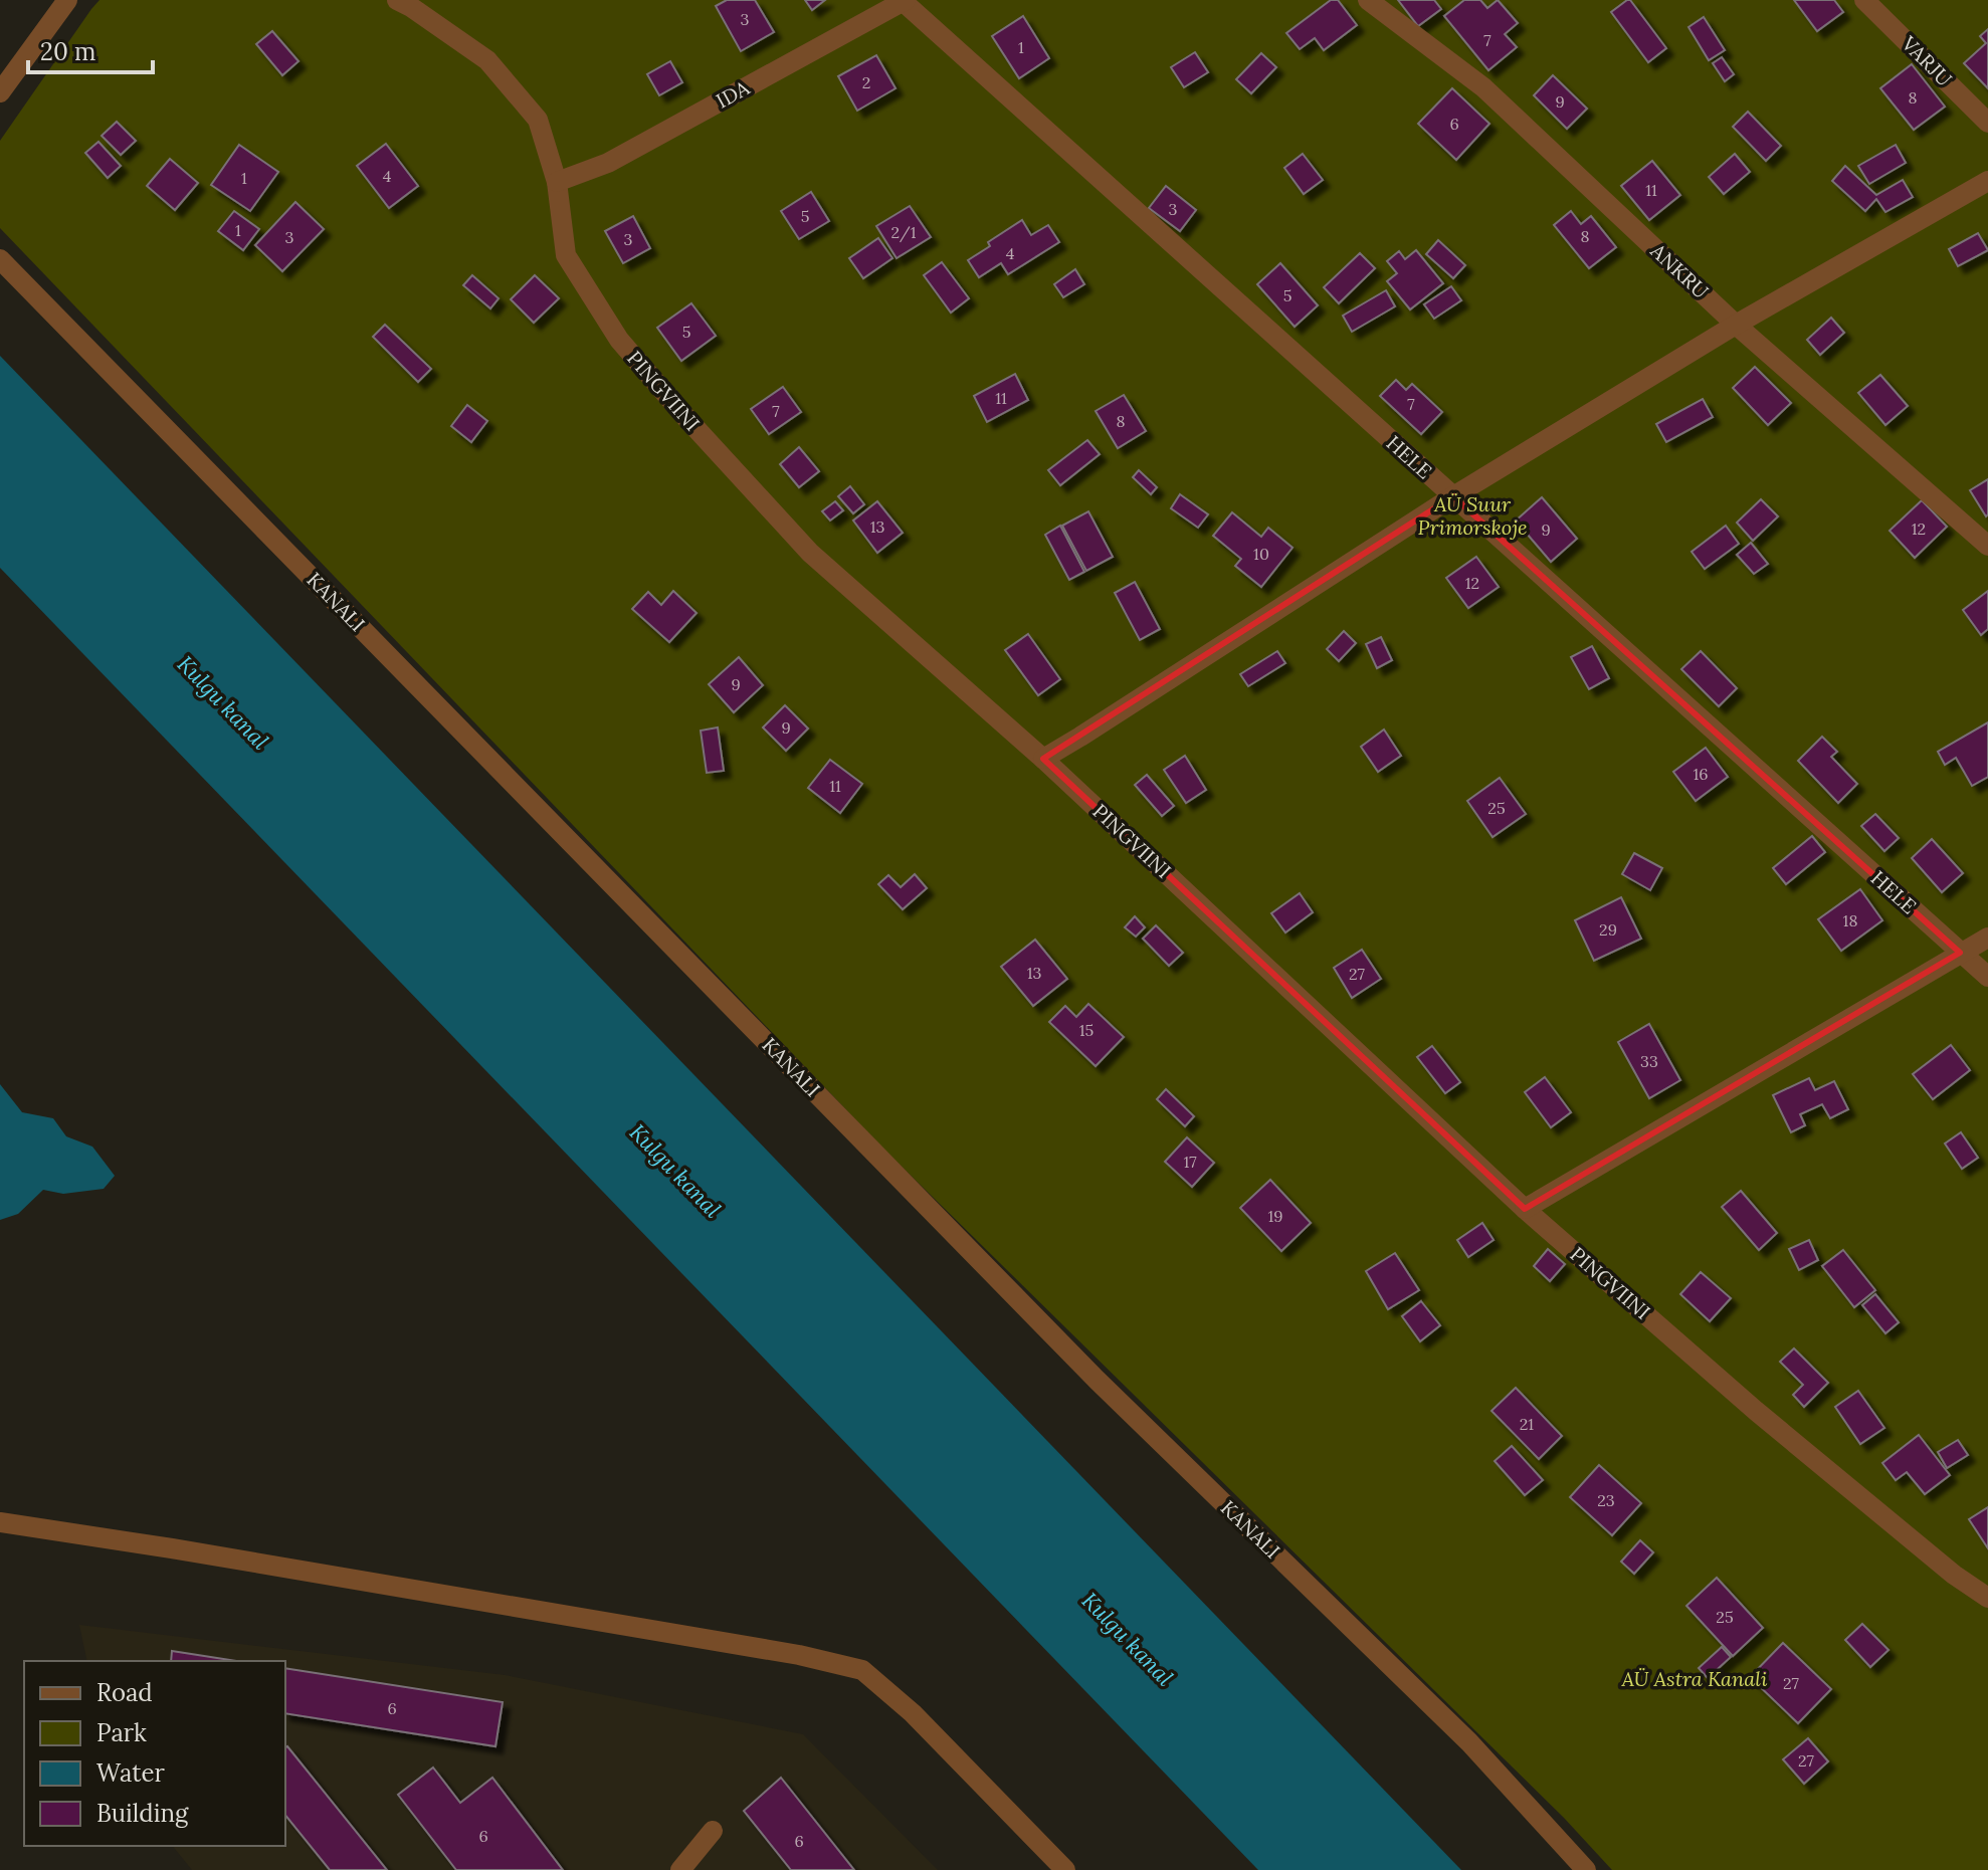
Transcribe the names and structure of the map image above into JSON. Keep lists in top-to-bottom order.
{
  "streets": {
    "street": [
      "VARJU",
      "IDA",
      "ANKRU",
      "PINGVIINI",
      "HELE",
      "KANALI"
    ]
  },
  "crossings": [
    ["IDA", "PINGVIINI"],
    ["IDA", "HELE"]
  ],
  "water": ["Kulgu kanal"],
  "parks": ["AÜ Suur Primorskoje", "AÜ Astra Kanali"],
  "house_numbers": [
    "3",
    "7",
    "1",
    "2",
    "8",
    "9",
    "6",
    "4",
    "1",
    "11",
    "3",
    "5",
    "1",
    "2/1",
    "8",
    "3",
    "3",
    "4",
    "5",
    "5",
    "11",
    "7",
    "7",
    "8",
    "13",
    "12",
    "9",
    "10",
    "12",
    "9",
    "9",
    "16",
    "11",
    "25",
    "18",
    "29",
    "13",
    "27",
    "15",
    "33",
    "17",
    "19",
    "21",
    "23",
    "25",
    "27",
    "6",
    "27",
    "6",
    "6"
  ],
  "legend": [
    "Road",
    "Park",
    "Water",
    "Building"
  ],
  "scale_bar": "20 m"
}
